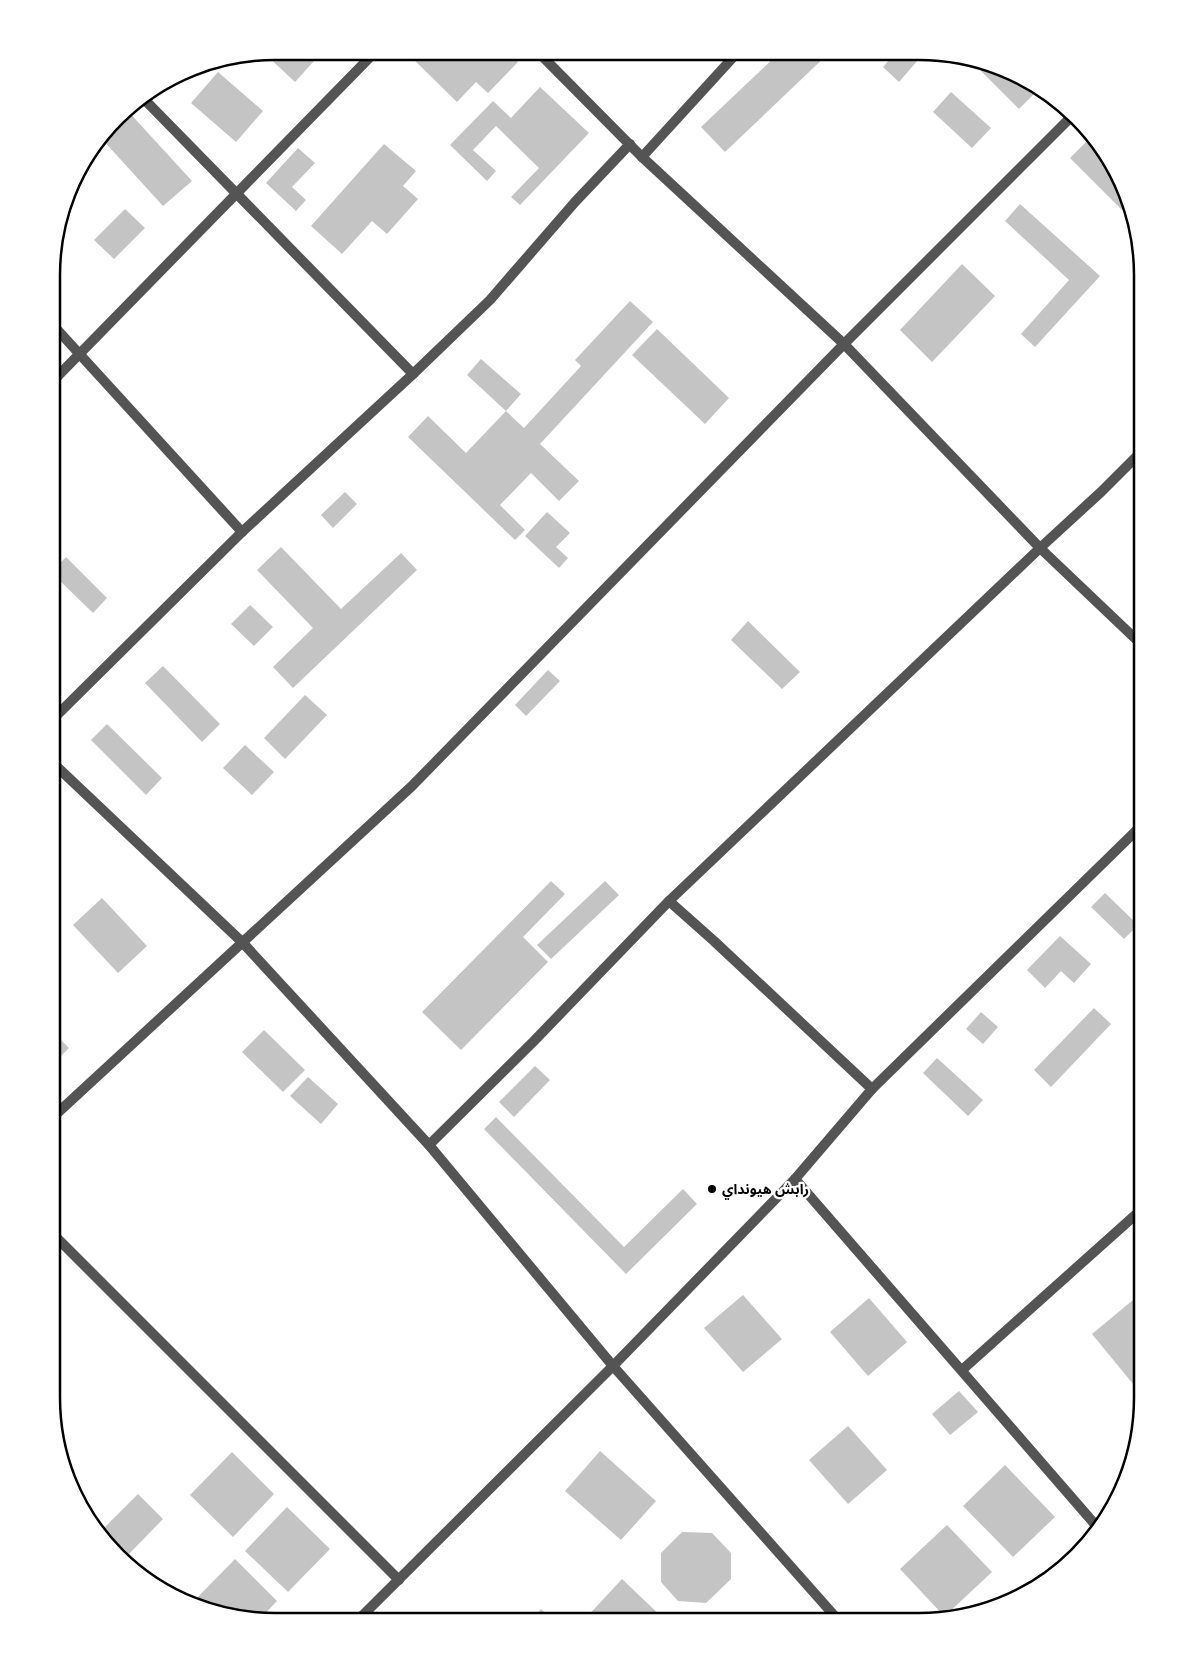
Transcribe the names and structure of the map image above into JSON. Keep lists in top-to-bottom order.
{
  "places": ["رابش هيونداي"]
}
